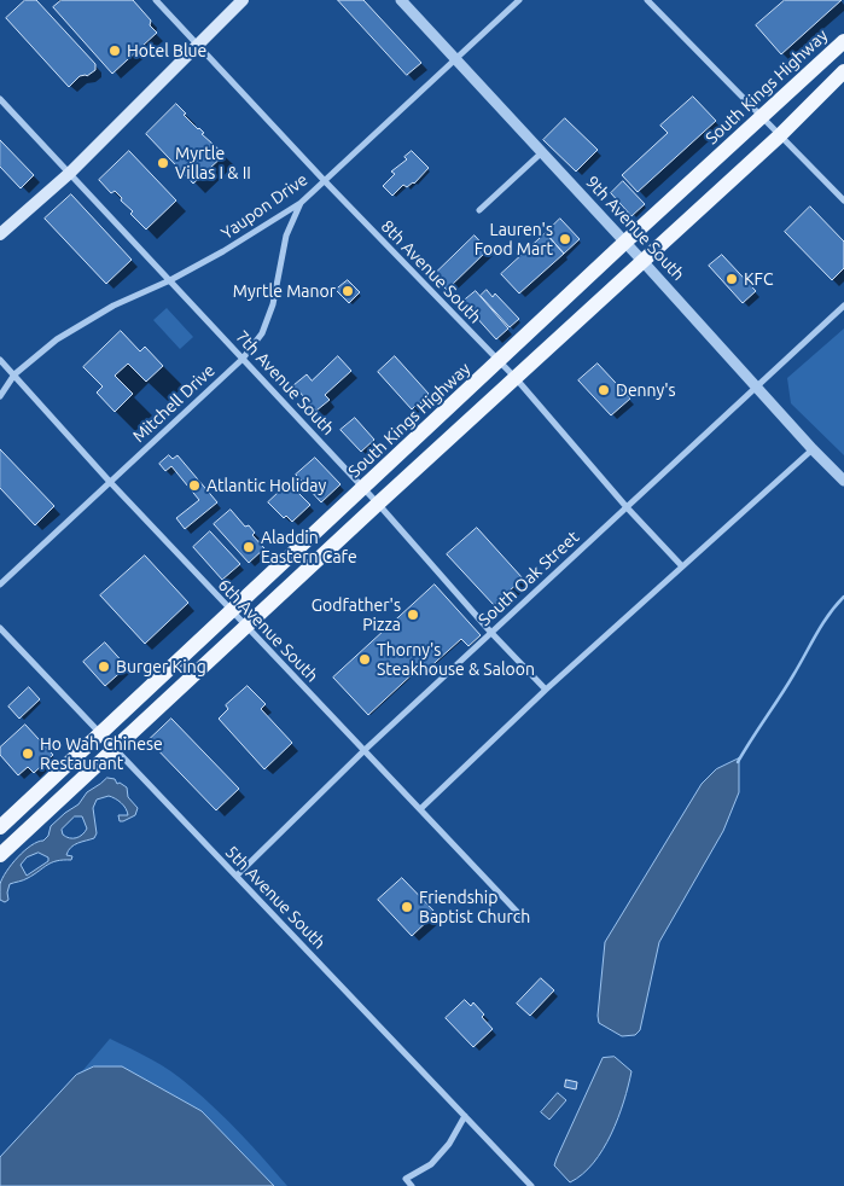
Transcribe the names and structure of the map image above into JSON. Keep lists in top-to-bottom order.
{
  "streets": {
    "main road": ["South Kings Highway"],
    "street": [
      "Yaupon Drive",
      "9th Avenue South",
      "8th Avenue South",
      "7th Avenue South",
      "Mitchell Drive",
      "South Oak Street",
      "6th Avenue South",
      "5th Avenue South"
    ]
  },
  "crossings": [
    ["South Kings Highway", "9th Avenue South"],
    ["South Kings Highway", "8th Avenue South"],
    ["South Kings Highway", "7th Avenue South"],
    ["South Kings Highway", "6th Avenue South"],
    ["South Kings Highway", "5th Avenue South"],
    ["Yaupon Drive", "9th Avenue South"],
    ["Yaupon Drive", "8th Avenue South"],
    ["Yaupon Drive", "7th Avenue South"],
    ["Yaupon Drive", "Mitchell Drive"],
    ["Yaupon Drive", "6th Avenue South"],
    ["9th Avenue South", "South Oak Street"],
    ["8th Avenue South", "South Oak Street"],
    ["7th Avenue South", "Mitchell Drive"],
    ["7th Avenue South", "South Oak Street"],
    ["Mitchell Drive", "6th Avenue South"],
    ["South Oak Street", "6th Avenue South"],
    ["South Oak Street", "5th Avenue South"]
  ],
  "places": [
    "Hotel Blue",
    "Myrtle Villas I & II",
    "Lauren's Food Mart",
    "KFC",
    "Myrtle Manor",
    "Denny's",
    "Atlantic Holiday",
    "Aladdin Eastern Cafe",
    "Godfather's Pizza",
    "Thorny's Steakhouse & Saloon",
    "Burger King",
    "Ho Wah Chinese Restaurant",
    "Friendship Baptist Church"
  ]
}
